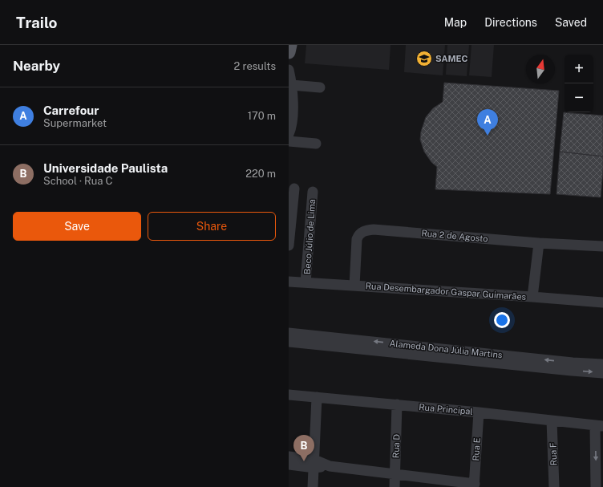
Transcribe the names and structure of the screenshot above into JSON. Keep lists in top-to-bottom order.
{
  "streets": {
    "street": [
      "Rua 2 de Agosto",
      "Beco Júlio de Lima",
      "Rua Desembargador Gaspar Guimarães",
      "Alameda Dona Júlia Martins",
      "Rua Principal",
      "Rua D",
      "Rua E",
      "Rua F"
    ]
  },
  "crossings": [
    ["Rua 2 de Agosto", "Rua Desembargador Gaspar Guimarães"],
    ["Beco Júlio de Lima", "Rua Desembargador Gaspar Guimarães"],
    ["Rua Principal", "Rua D"],
    ["Rua Principal", "Rua E"],
    ["Rua Principal", "Rua F"]
  ],
  "places": {
    "school or university": ["SAMEC"]
  },
  "north": "top",
  "page": {
    "header": "Trailo",
    "nav": ["Map", "Directions", "Saved"],
    "heading": ["Nearby", "2 results"],
    "map_buttons": ["+", "−"],
    "list": [
      {
        "mark": "A",
        "name": "Carrefour",
        "note": "Supermarket",
        "value": "170 m"
      },
      {
        "mark": "B",
        "name": "Universidade Paulista",
        "note": "School · Rua C",
        "value": "220 m"
      }
    ],
    "pins": ["A", "B"],
    "buttons": ["Save", "Share"]
  }
}
